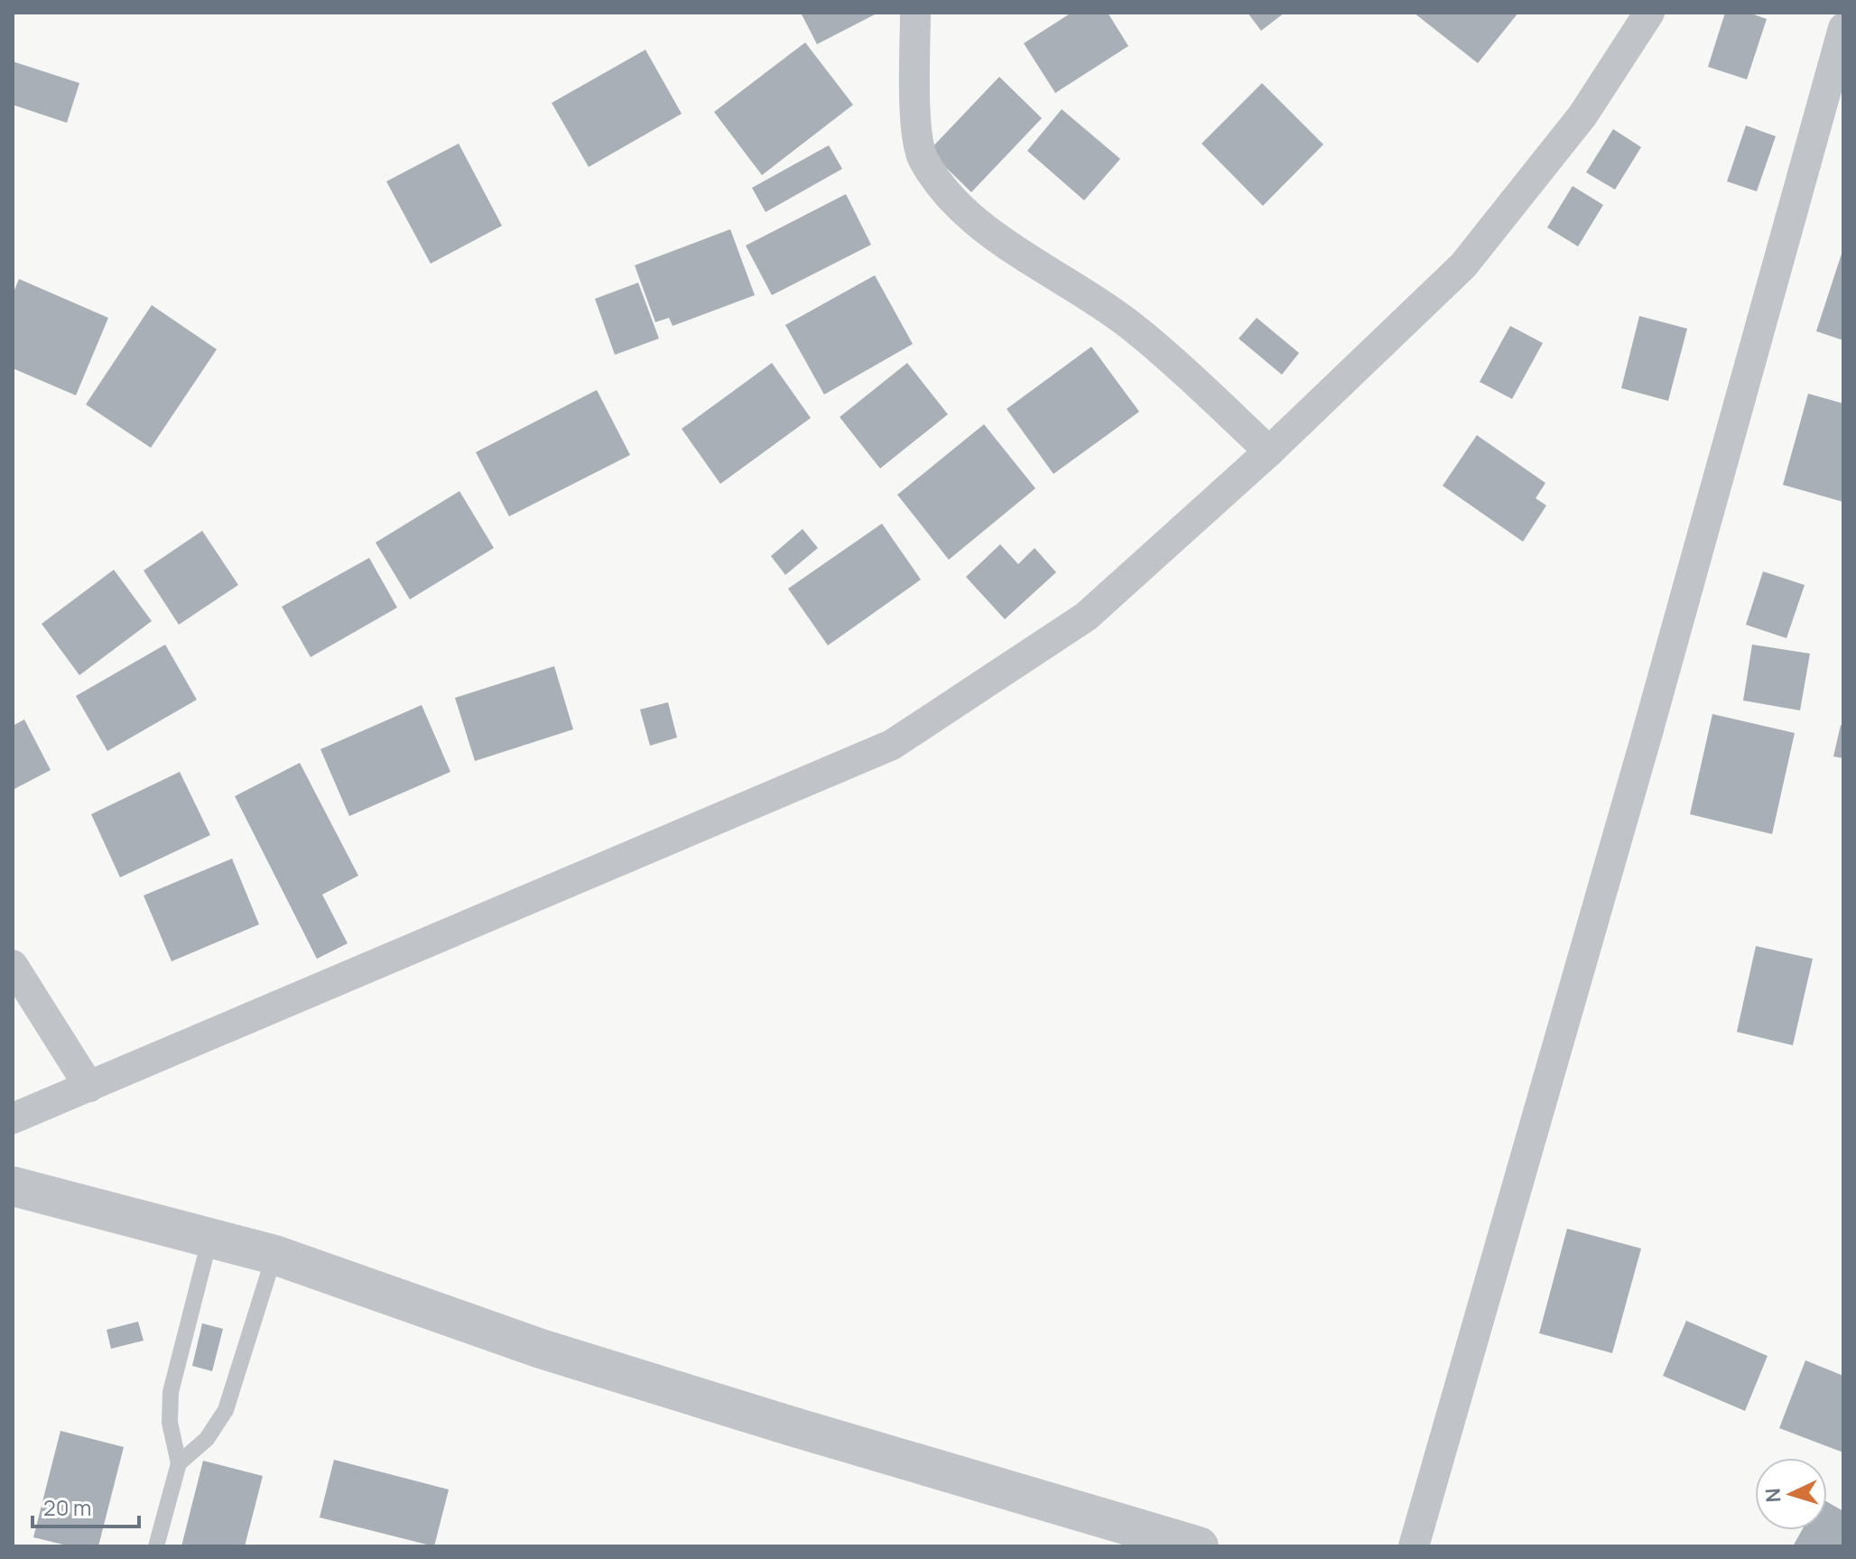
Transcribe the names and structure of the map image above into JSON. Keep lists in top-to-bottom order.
{
  "scale_bar": "20 m",
  "north": "left"
}
